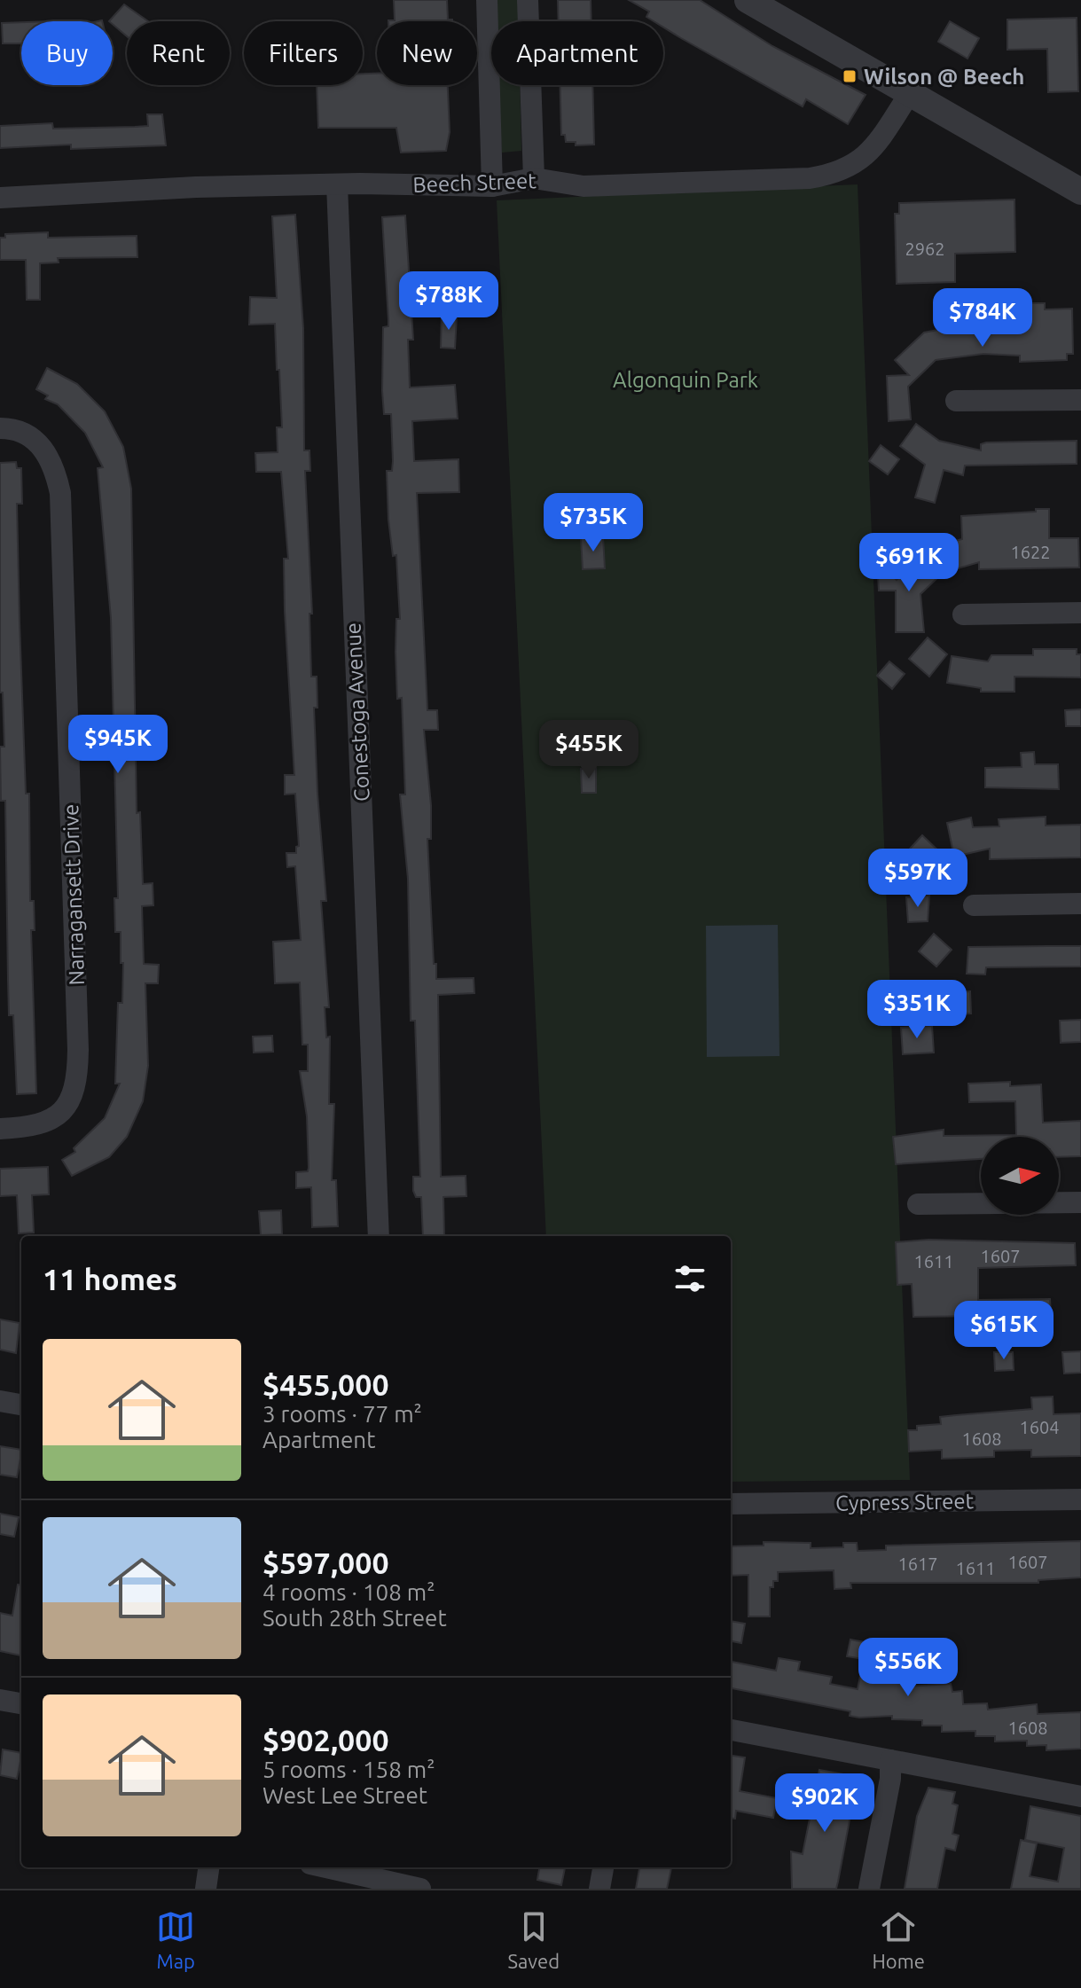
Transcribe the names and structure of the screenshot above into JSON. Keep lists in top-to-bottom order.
{
  "streets": {
    "street": [
      "Beech Street",
      "Conestoga Avenue",
      "Narragansett Drive",
      "Cypress Street"
    ]
  },
  "crossings": [
    ["Beech Street", "Conestoga Avenue"]
  ],
  "parks": ["Algonquin Park"],
  "places": {
    "transit": ["Wilson @ Beech"]
  },
  "house_numbers": [
    "2962",
    "1622",
    "1607",
    "1611",
    "1604",
    "1608",
    "1607",
    "1617",
    "1611",
    "1608"
  ],
  "north": "right",
  "page": {
    "chip": [
      "Buy",
      "Rent",
      "Filters",
      "New",
      "Apartment"
    ],
    "price": [
      "$788K",
      "$784K",
      "$735K",
      "$691K",
      "$945K",
      "$455K",
      "$597K",
      "$351K",
      "$615K",
      "$556K",
      "$902K"
    ],
    "heading": "11 homes",
    "list": [
      {
        "name": "$455,000",
        "note": "3 rooms · 77 m² · Apartment"
      },
      {
        "name": "$597,000",
        "note": "4 rooms · 108 m² · South 28th Street"
      },
      {
        "name": "$902,000",
        "note": "5 rooms · 158 m² · West Lee Street"
      }
    ],
    "tabs": ["Map", "Saved", "Home"]
  }
}
